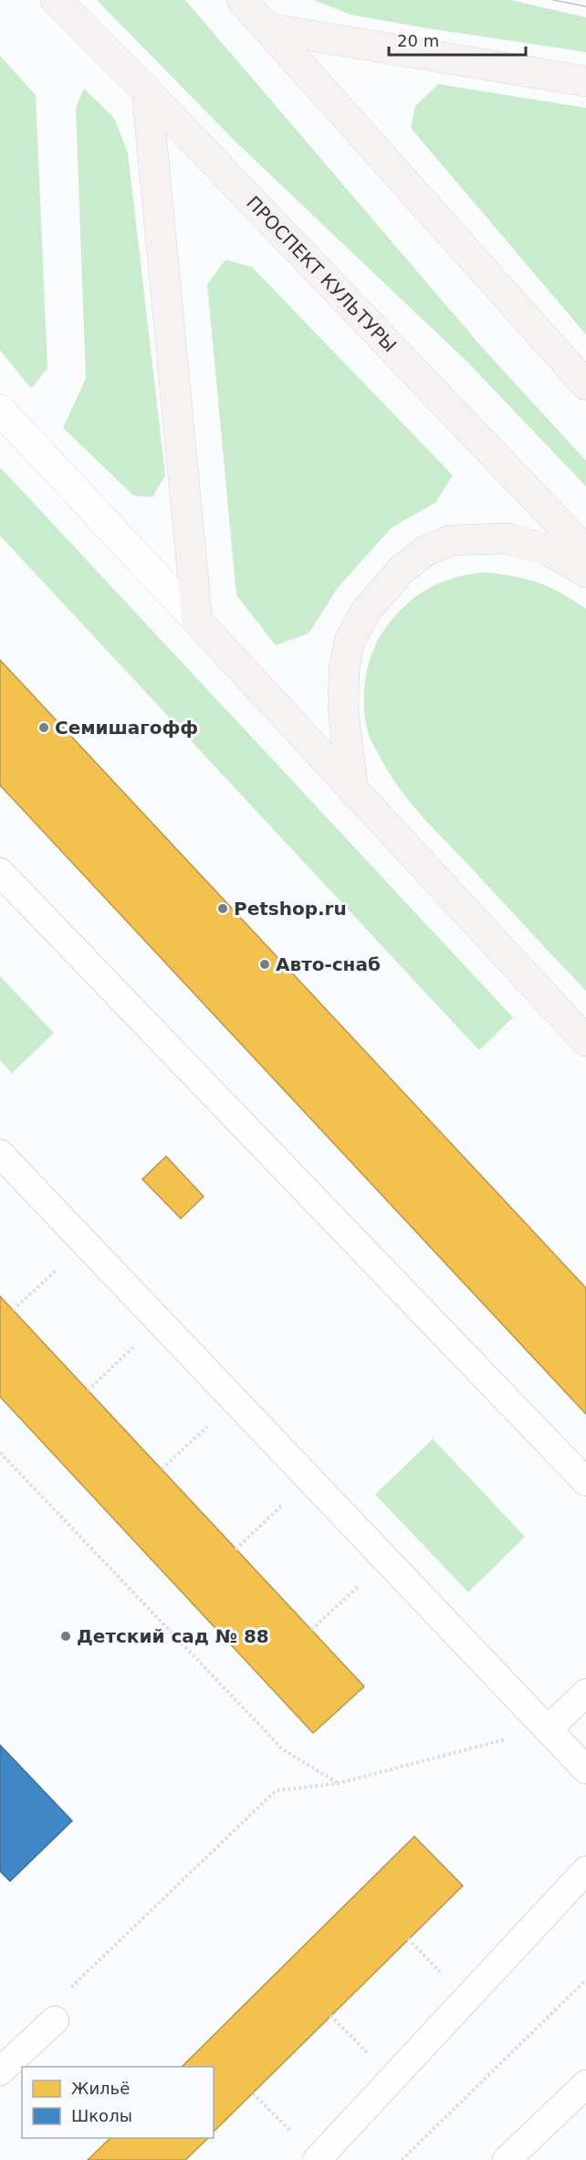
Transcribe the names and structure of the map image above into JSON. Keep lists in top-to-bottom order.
{
  "streets": {
    "main road": ["ПРОСПЕКТ КУЛЬТУРЫ"]
  },
  "places": [
    "Семишагофф",
    "Petshop.ru",
    "Авто-снаб",
    "Детский сад № 88"
  ],
  "legend": ["Жильё", "Школы"],
  "scale_bar": "20 m"
}
